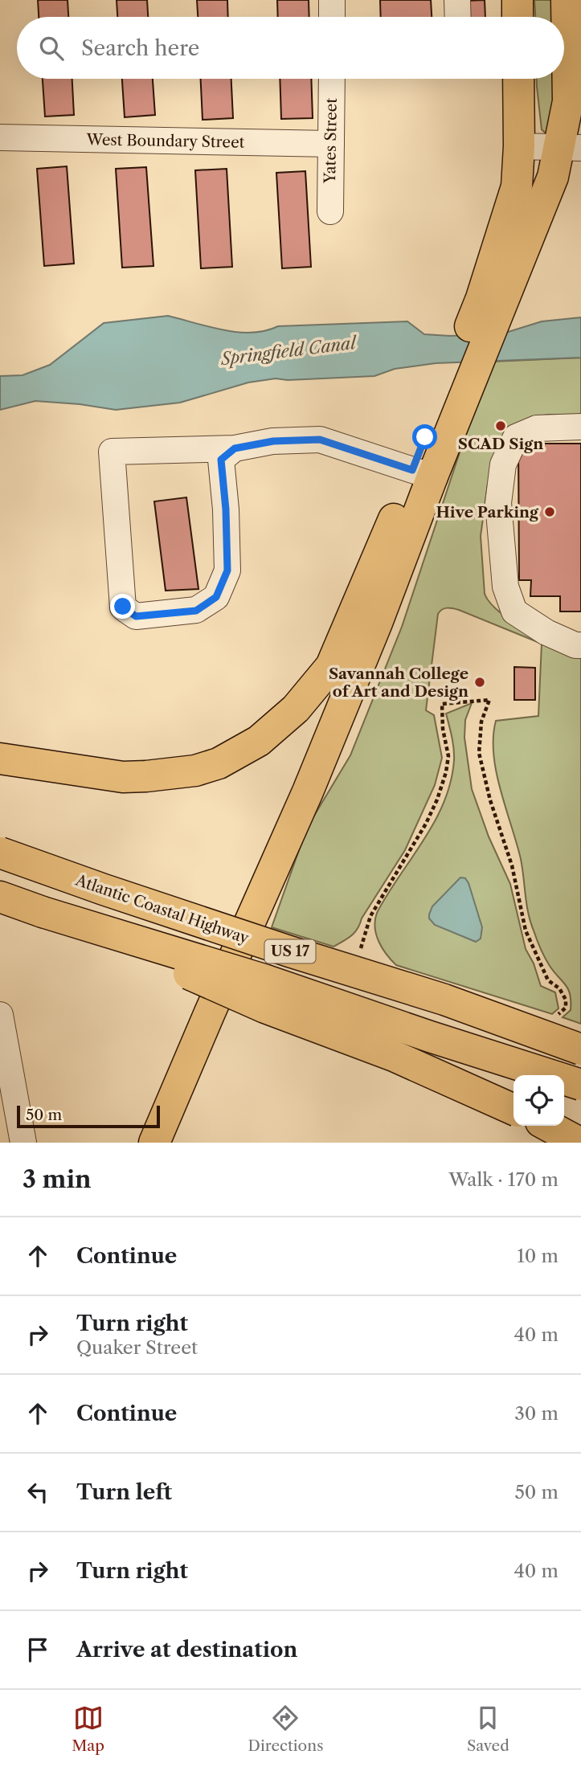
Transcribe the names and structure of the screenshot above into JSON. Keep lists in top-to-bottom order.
{
  "streets": {
    "main road": ["Atlantic Coastal Highway", "US 17"],
    "street": ["West Boundary Street", "Yates Street"]
  },
  "crossings": [
    ["West Boundary Street", "Yates Street"]
  ],
  "water": ["Springfield Canal"],
  "places": ["SCAD Sign", "Hive Parking", "Savannah College of Art and Design"],
  "scale_bar": "50 m",
  "page": {
    "search": "Search here",
    "scale": "50 m",
    "heading": ["3 min", "Walk · 170 m"],
    "list": [
      ["Continue", "10 m"],
      ["Turn right", "Quaker Street", "40 m"],
      ["Continue", "30 m"],
      ["Turn left", "50 m"],
      ["Turn right", "40 m"],
      "Arrive at destination"
    ],
    "nav": ["Map", "Directions", "Saved"]
  }
}
